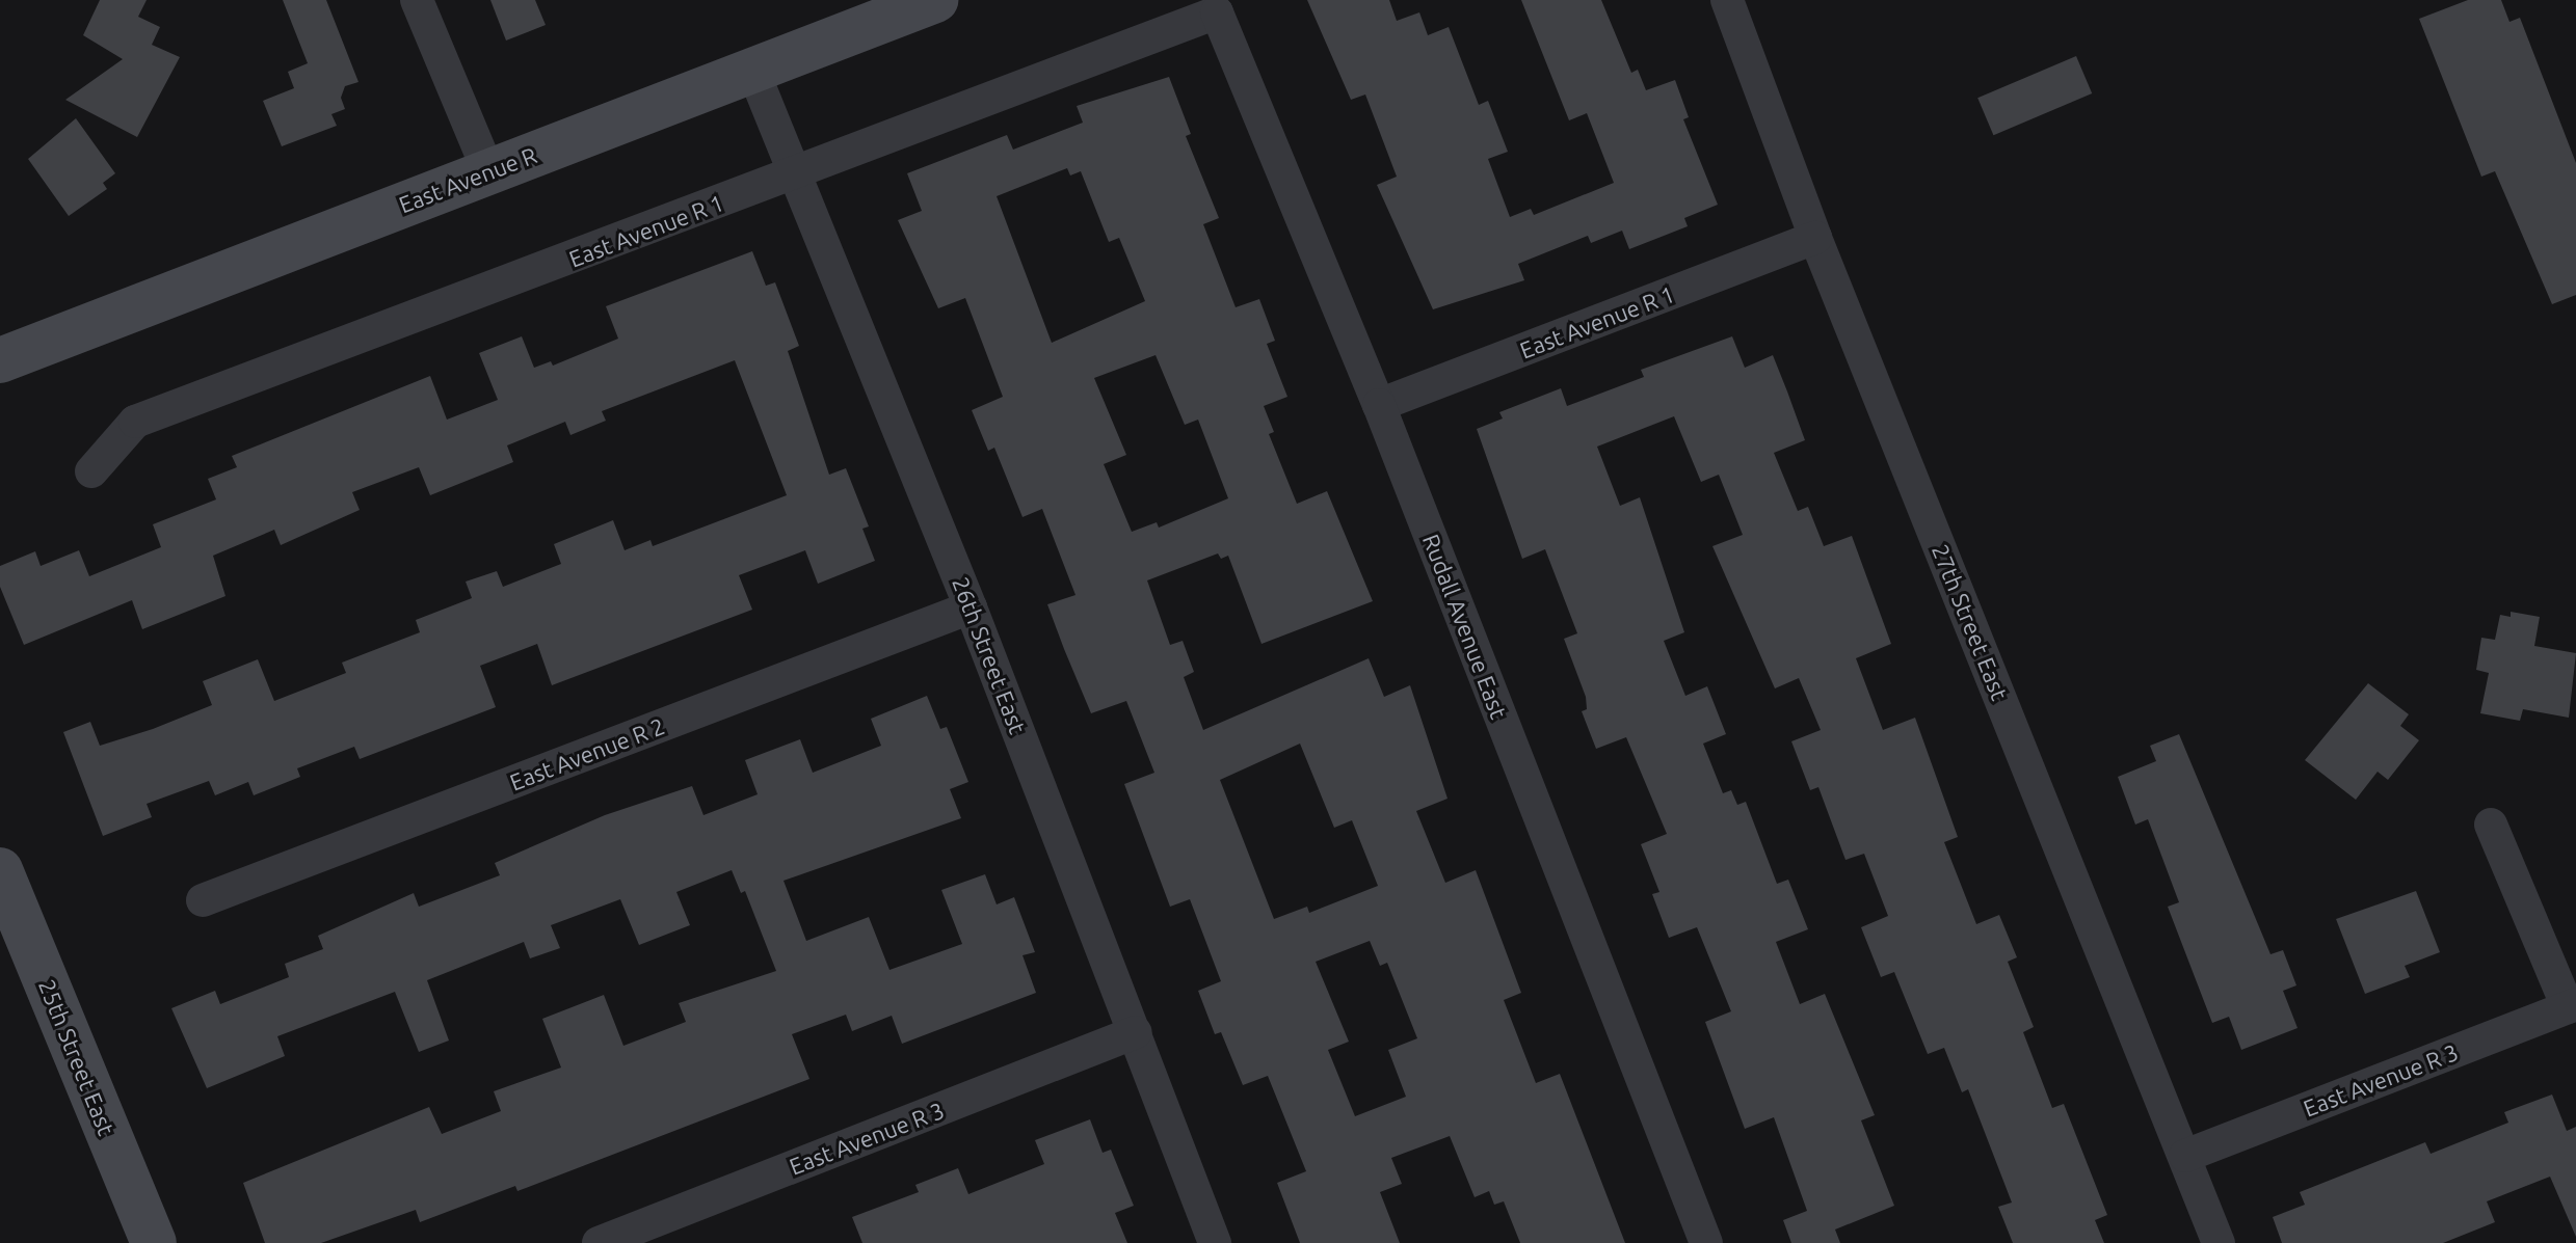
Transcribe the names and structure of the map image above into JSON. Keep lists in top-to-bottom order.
{
  "streets": {
    "main road": ["East Avenue R", "25th Street East"],
    "street": [
      "East Avenue R 1",
      "27th Street East",
      "Rudall Avenue East",
      "26th Street East",
      "East Avenue R 2",
      "East Avenue R 3"
    ]
  },
  "crossings": [
    ["East Avenue R", "26th Street East"],
    ["East Avenue R 1", "27th Street East"],
    ["East Avenue R 1", "Rudall Avenue East"],
    ["East Avenue R 1", "26th Street East"],
    ["27th Street East", "East Avenue R 3"],
    ["26th Street East", "East Avenue R 2"],
    ["26th Street East", "East Avenue R 3"]
  ]
}
